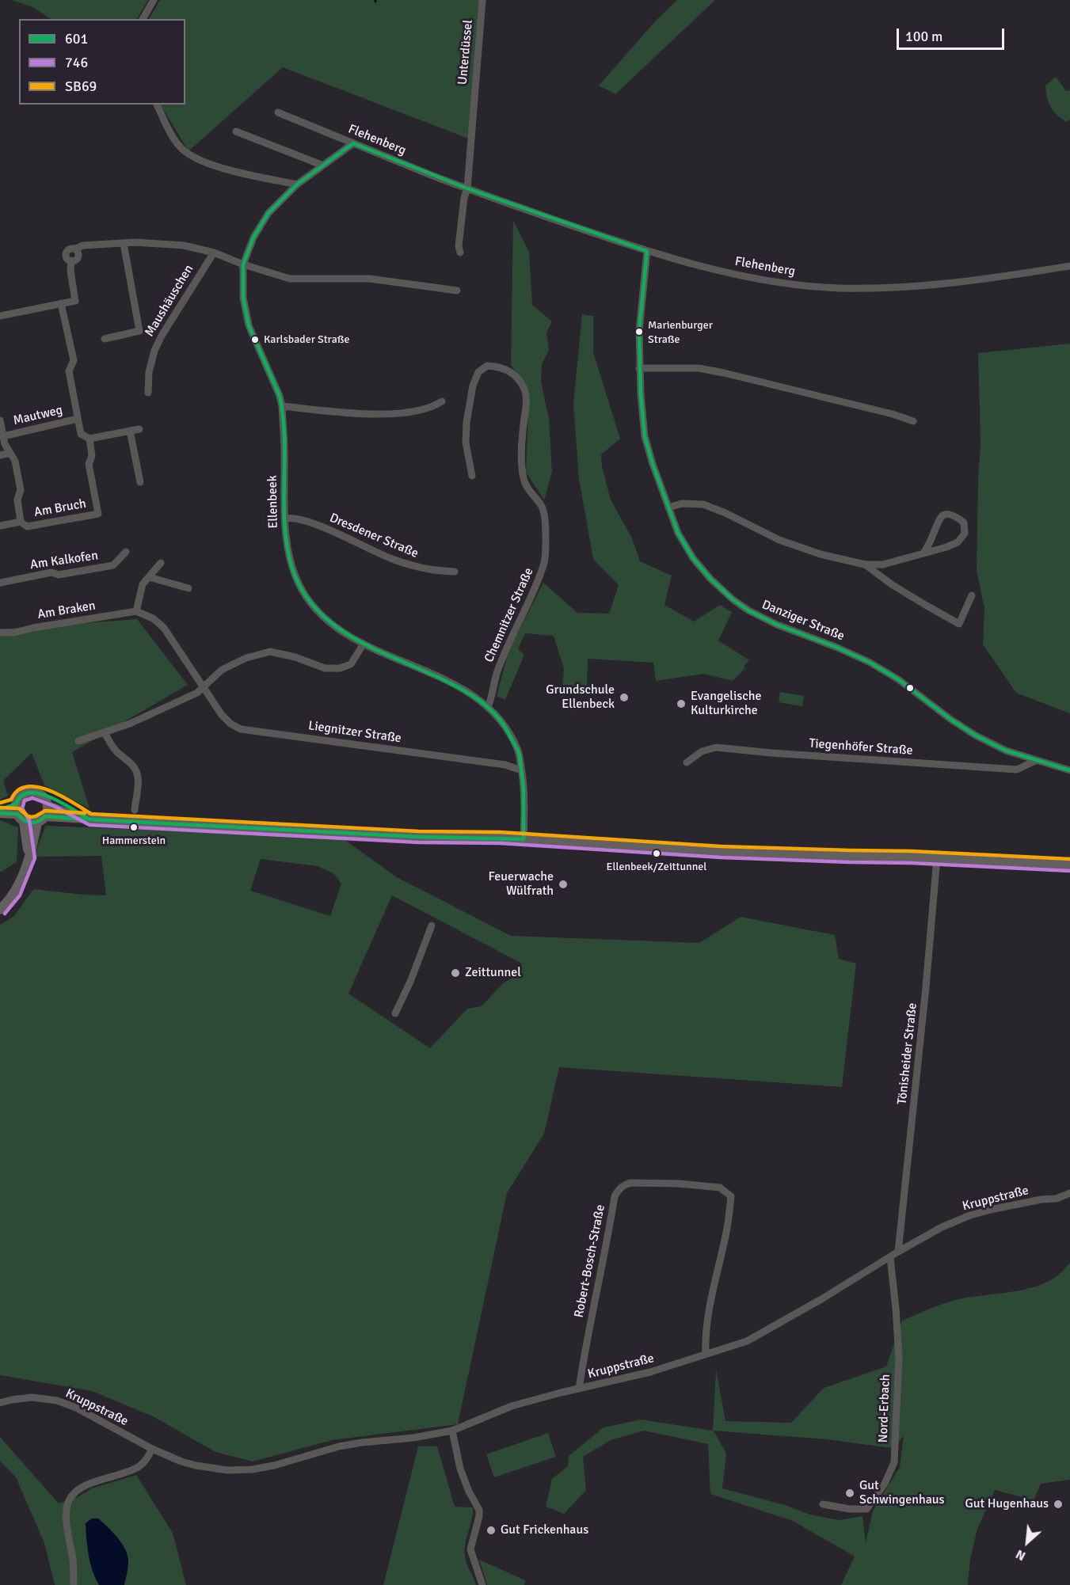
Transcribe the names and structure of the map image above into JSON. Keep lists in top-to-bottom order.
{
  "streets": {
    "street": [
      "Unterdüssel",
      "Flehenberg",
      "Maushäuschen",
      "Mautweg",
      "Ellenbeek",
      "Am Bruch",
      "Dresdener Straße",
      "Am Kalkofen",
      "Am Braken",
      "Chemnitzer Straße",
      "Danziger Straße",
      "Liegnitzer Straße",
      "Tiegenhöfer Straße",
      "Tönisheider Straße",
      "Kruppstraße",
      "Robert-Bosch-Straße",
      "Nord-Erbach"
    ]
  },
  "crossings": [
    ["Unterdüssel", "Flehenberg"],
    ["Flehenberg", "Ellenbeek"],
    ["Flehenberg", "Danziger Straße"],
    ["Mautweg", "Am Bruch"],
    ["Ellenbeek", "Dresdener Straße"],
    ["Ellenbeek", "Chemnitzer Straße"],
    ["Ellenbeek", "Liegnitzer Straße"],
    ["Danziger Straße", "Tiegenhöfer Straße"],
    ["Tönisheider Straße", "Kruppstraße"],
    ["Kruppstraße", "Robert-Bosch-Straße"],
    ["Kruppstraße", "Nord-Erbach"]
  ],
  "places": [
    "Marienburger Straße",
    "Karlsbader Straße",
    "Grundschule Ellenbeck",
    "Evangelische Kulturkirche",
    "Hammerstein",
    "Ellenbeek/Zeittunnel",
    "Feuerwache Wülfrath",
    "Zeittunnel",
    "Gut Schwingenhaus",
    "Gut Hugenhaus",
    "Gut Frickenhaus"
  ],
  "lines": ["transit line 601", "transit line SB69", "transit line 746"],
  "legend": ["601", "746", "SB69"],
  "scale_bar": "100 m",
  "north": "bottom left"
}
